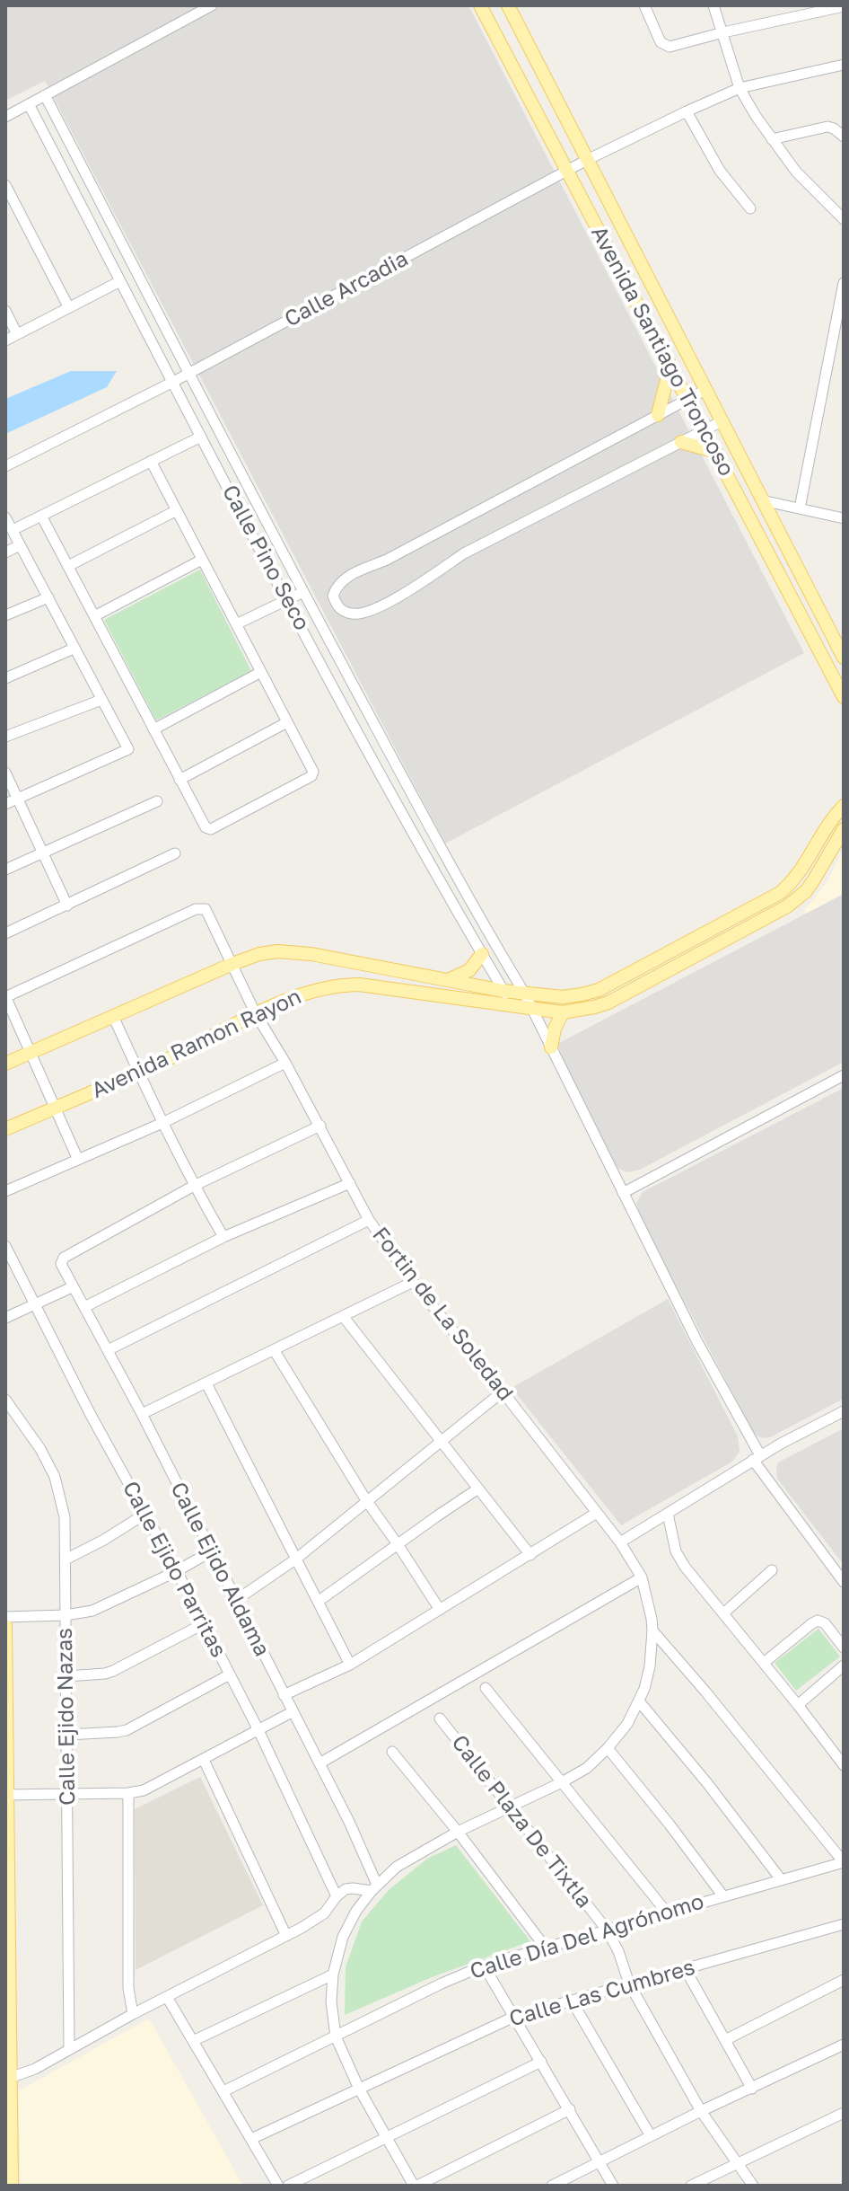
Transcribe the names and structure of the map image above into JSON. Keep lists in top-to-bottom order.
{
  "streets": {
    "main road": ["Avenida Santiago Troncoso", "Avenida Ramon Rayon"],
    "street": [
      "Calle Arcadia",
      "Calle Pino Seco",
      "Fortin de La Soledad",
      "Calle Ejido Parritas",
      "Calle Ejido Aldama",
      "Calle Ejido Nazas",
      "Calle Plaza De Tixtla",
      "Calle Día Del Agrónomo",
      "Calle Las Cumbres"
    ]
  },
  "crossings": [
    ["Calle Arcadia", "Avenida Santiago Troncoso"],
    ["Calle Arcadia", "Calle Pino Seco"],
    ["Calle Pino Seco", "Avenida Ramon Rayon"],
    ["Avenida Ramon Rayon", "Fortin de La Soledad"],
    ["Calle Plaza De Tixtla", "Calle Día Del Agrónomo"],
    ["Calle Plaza De Tixtla", "Calle Las Cumbres"]
  ]
}
